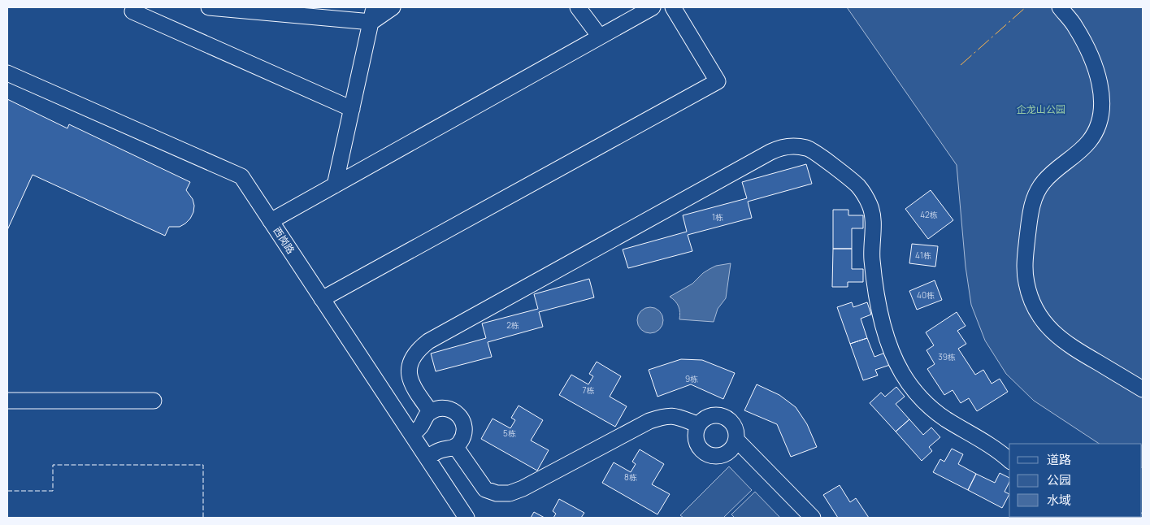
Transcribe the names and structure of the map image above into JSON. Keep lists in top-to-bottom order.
{
  "streets": {
    "street": ["西岗路"]
  },
  "parks": ["企龙山公园"],
  "house_numbers": [
    "42栋",
    "1栋",
    "41栋",
    "40栋",
    "2栋",
    "39栋",
    "9栋",
    "7栋",
    "5栋",
    "8栋"
  ],
  "legend": ["道路", "公园", "水域"]
}
